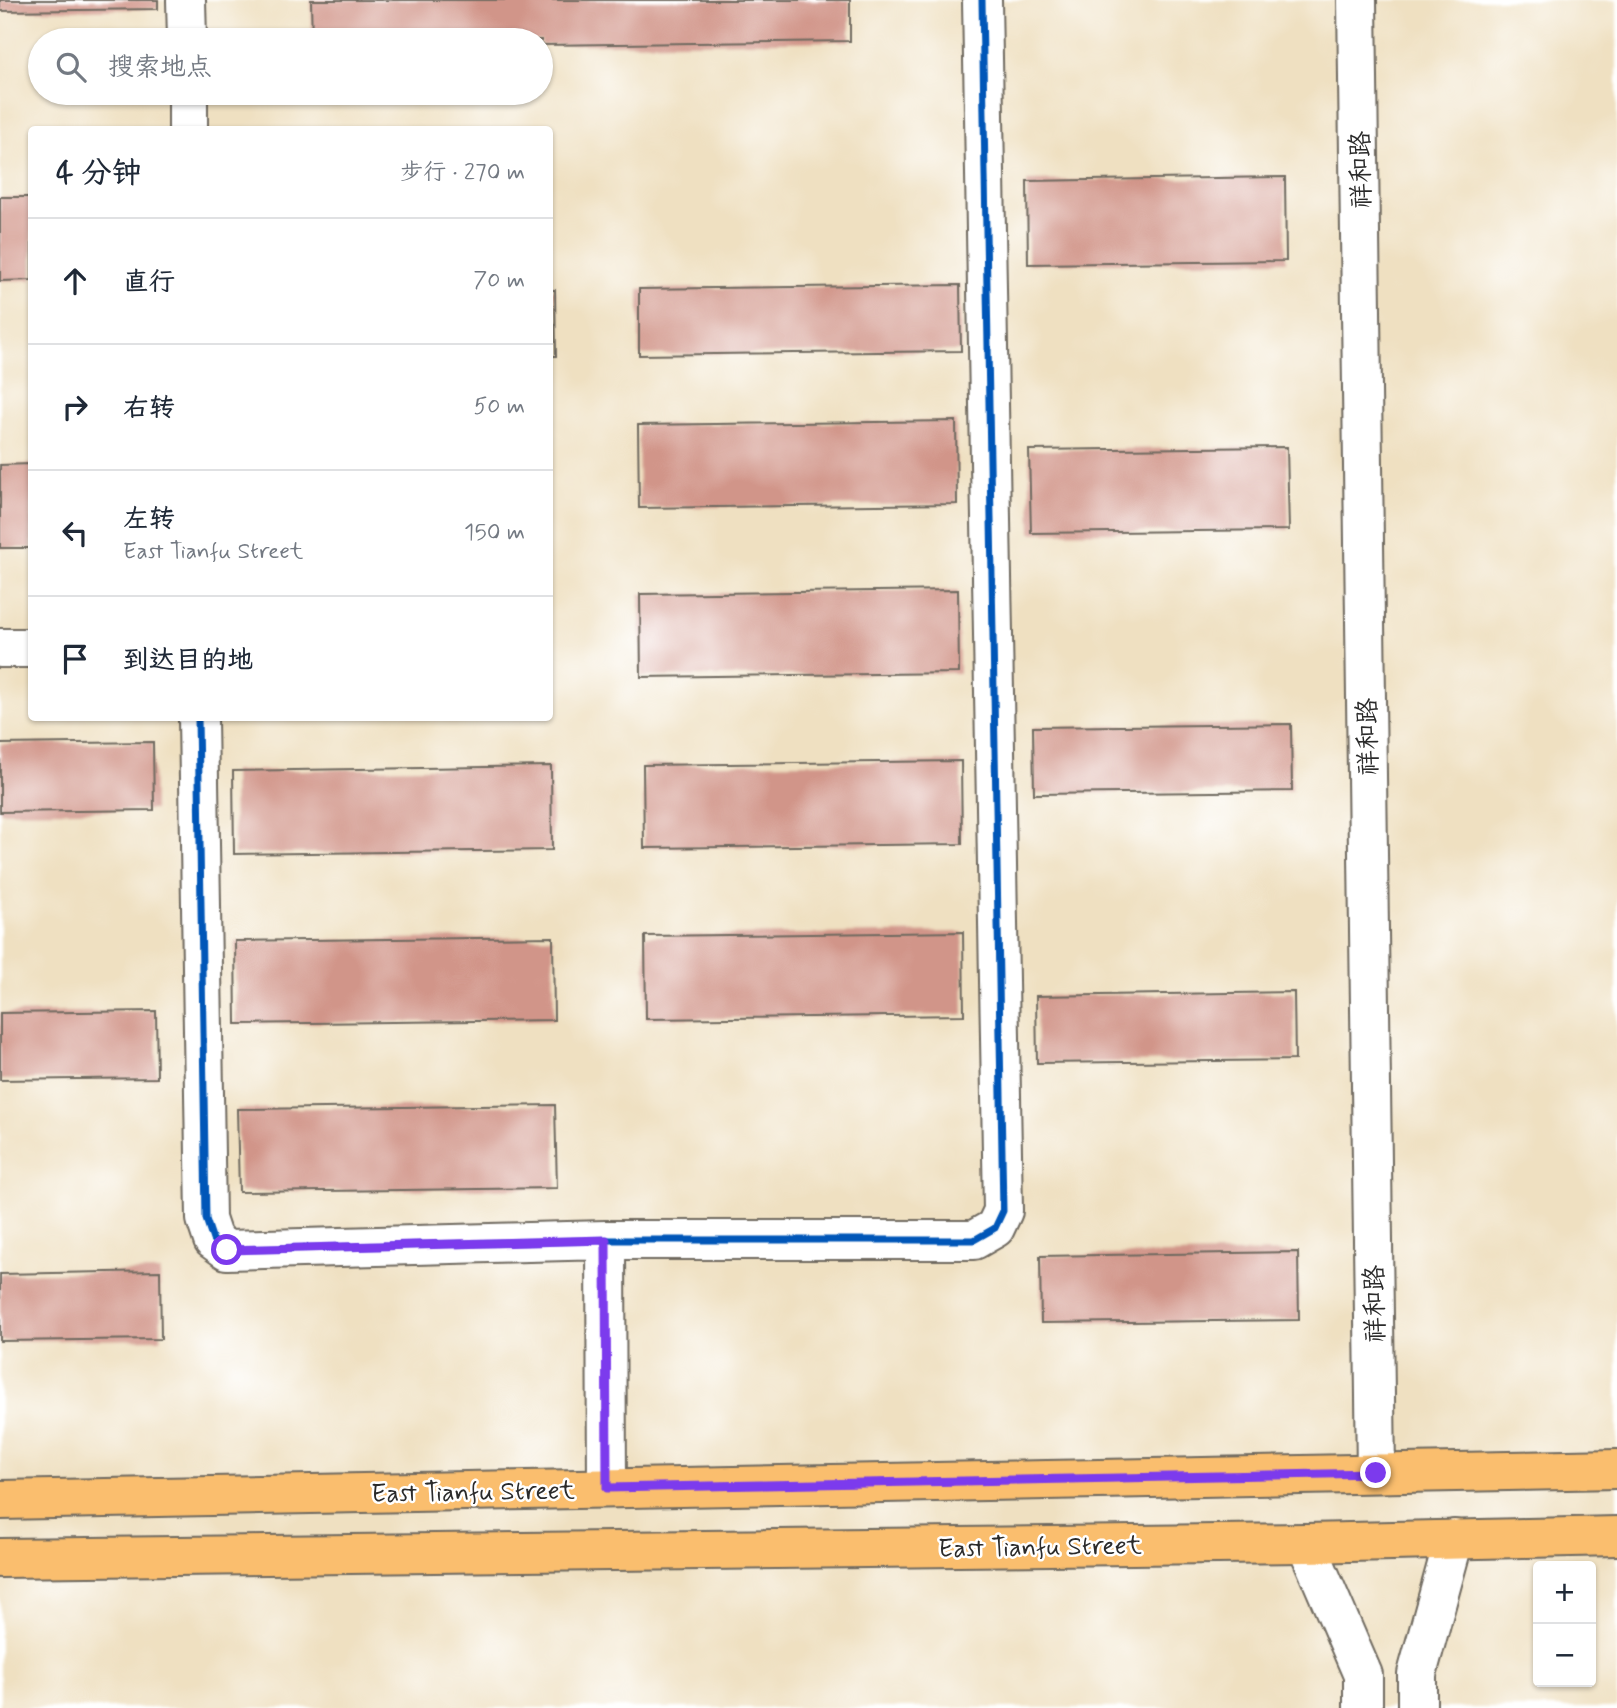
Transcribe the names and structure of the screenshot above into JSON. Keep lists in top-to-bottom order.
{
  "streets": {
    "main road": ["East Tianfu Street"],
    "street": ["祥和路"]
  },
  "crossings": [
    ["祥和路", "East Tianfu Street"]
  ],
  "page": {
    "search": "搜索地点",
    "heading": ["4 分钟", "步行 · 270 m"],
    "list": [
      ["直行", "70 m"],
      ["右转", "50 m"],
      ["左转", "East Tianfu Street", "150 m"],
      "到达目的地"
    ],
    "map_buttons": ["+", "−"]
  }
}
